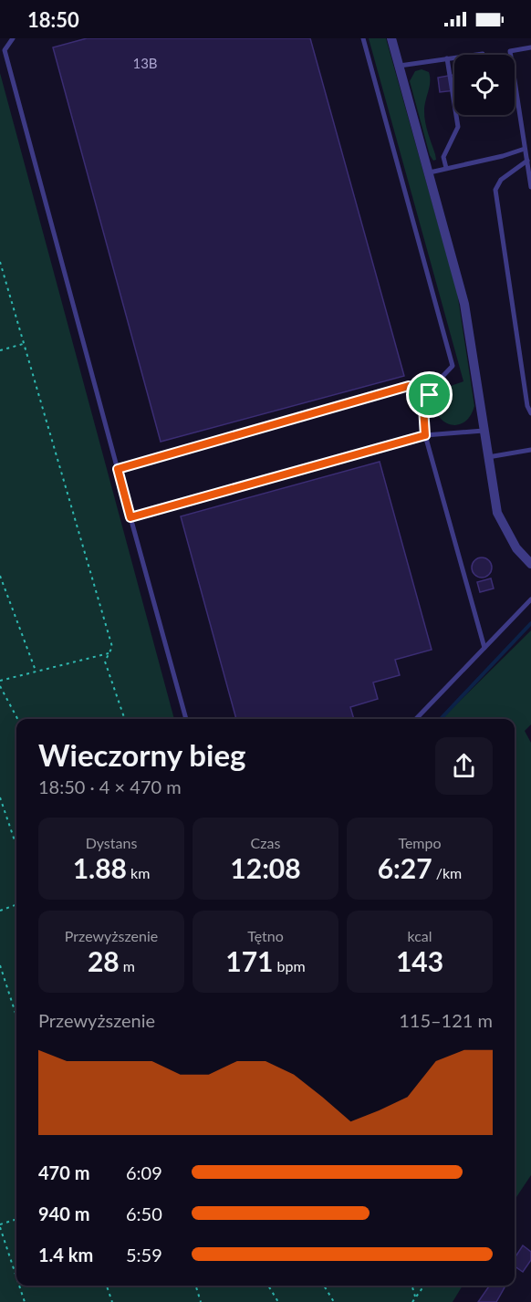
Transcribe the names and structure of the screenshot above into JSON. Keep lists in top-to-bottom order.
{
  "house_numbers": ["13B"],
  "page": {
    "status": "18:50",
    "heading": ["Wieczorny bieg", "18:50 · 4 × 470 m"],
    "stats": [
      ["Dystans", "1.88 km"],
      ["Czas", "12:08"],
      ["Tempo", "6:27 /km"],
      ["Przewyższenie", "28 m"],
      ["Tętno", "171 bpm"],
      ["kcal", "143"]
    ],
    "chart": ["Przewyższenie", "115–121 m"],
    "list": [
      {
        "name": "470 m",
        "note": "6:09"
      },
      {
        "name": "940 m",
        "note": "6:50"
      },
      {
        "name": "1.4 km",
        "note": "5:59"
      }
    ]
  }
}
